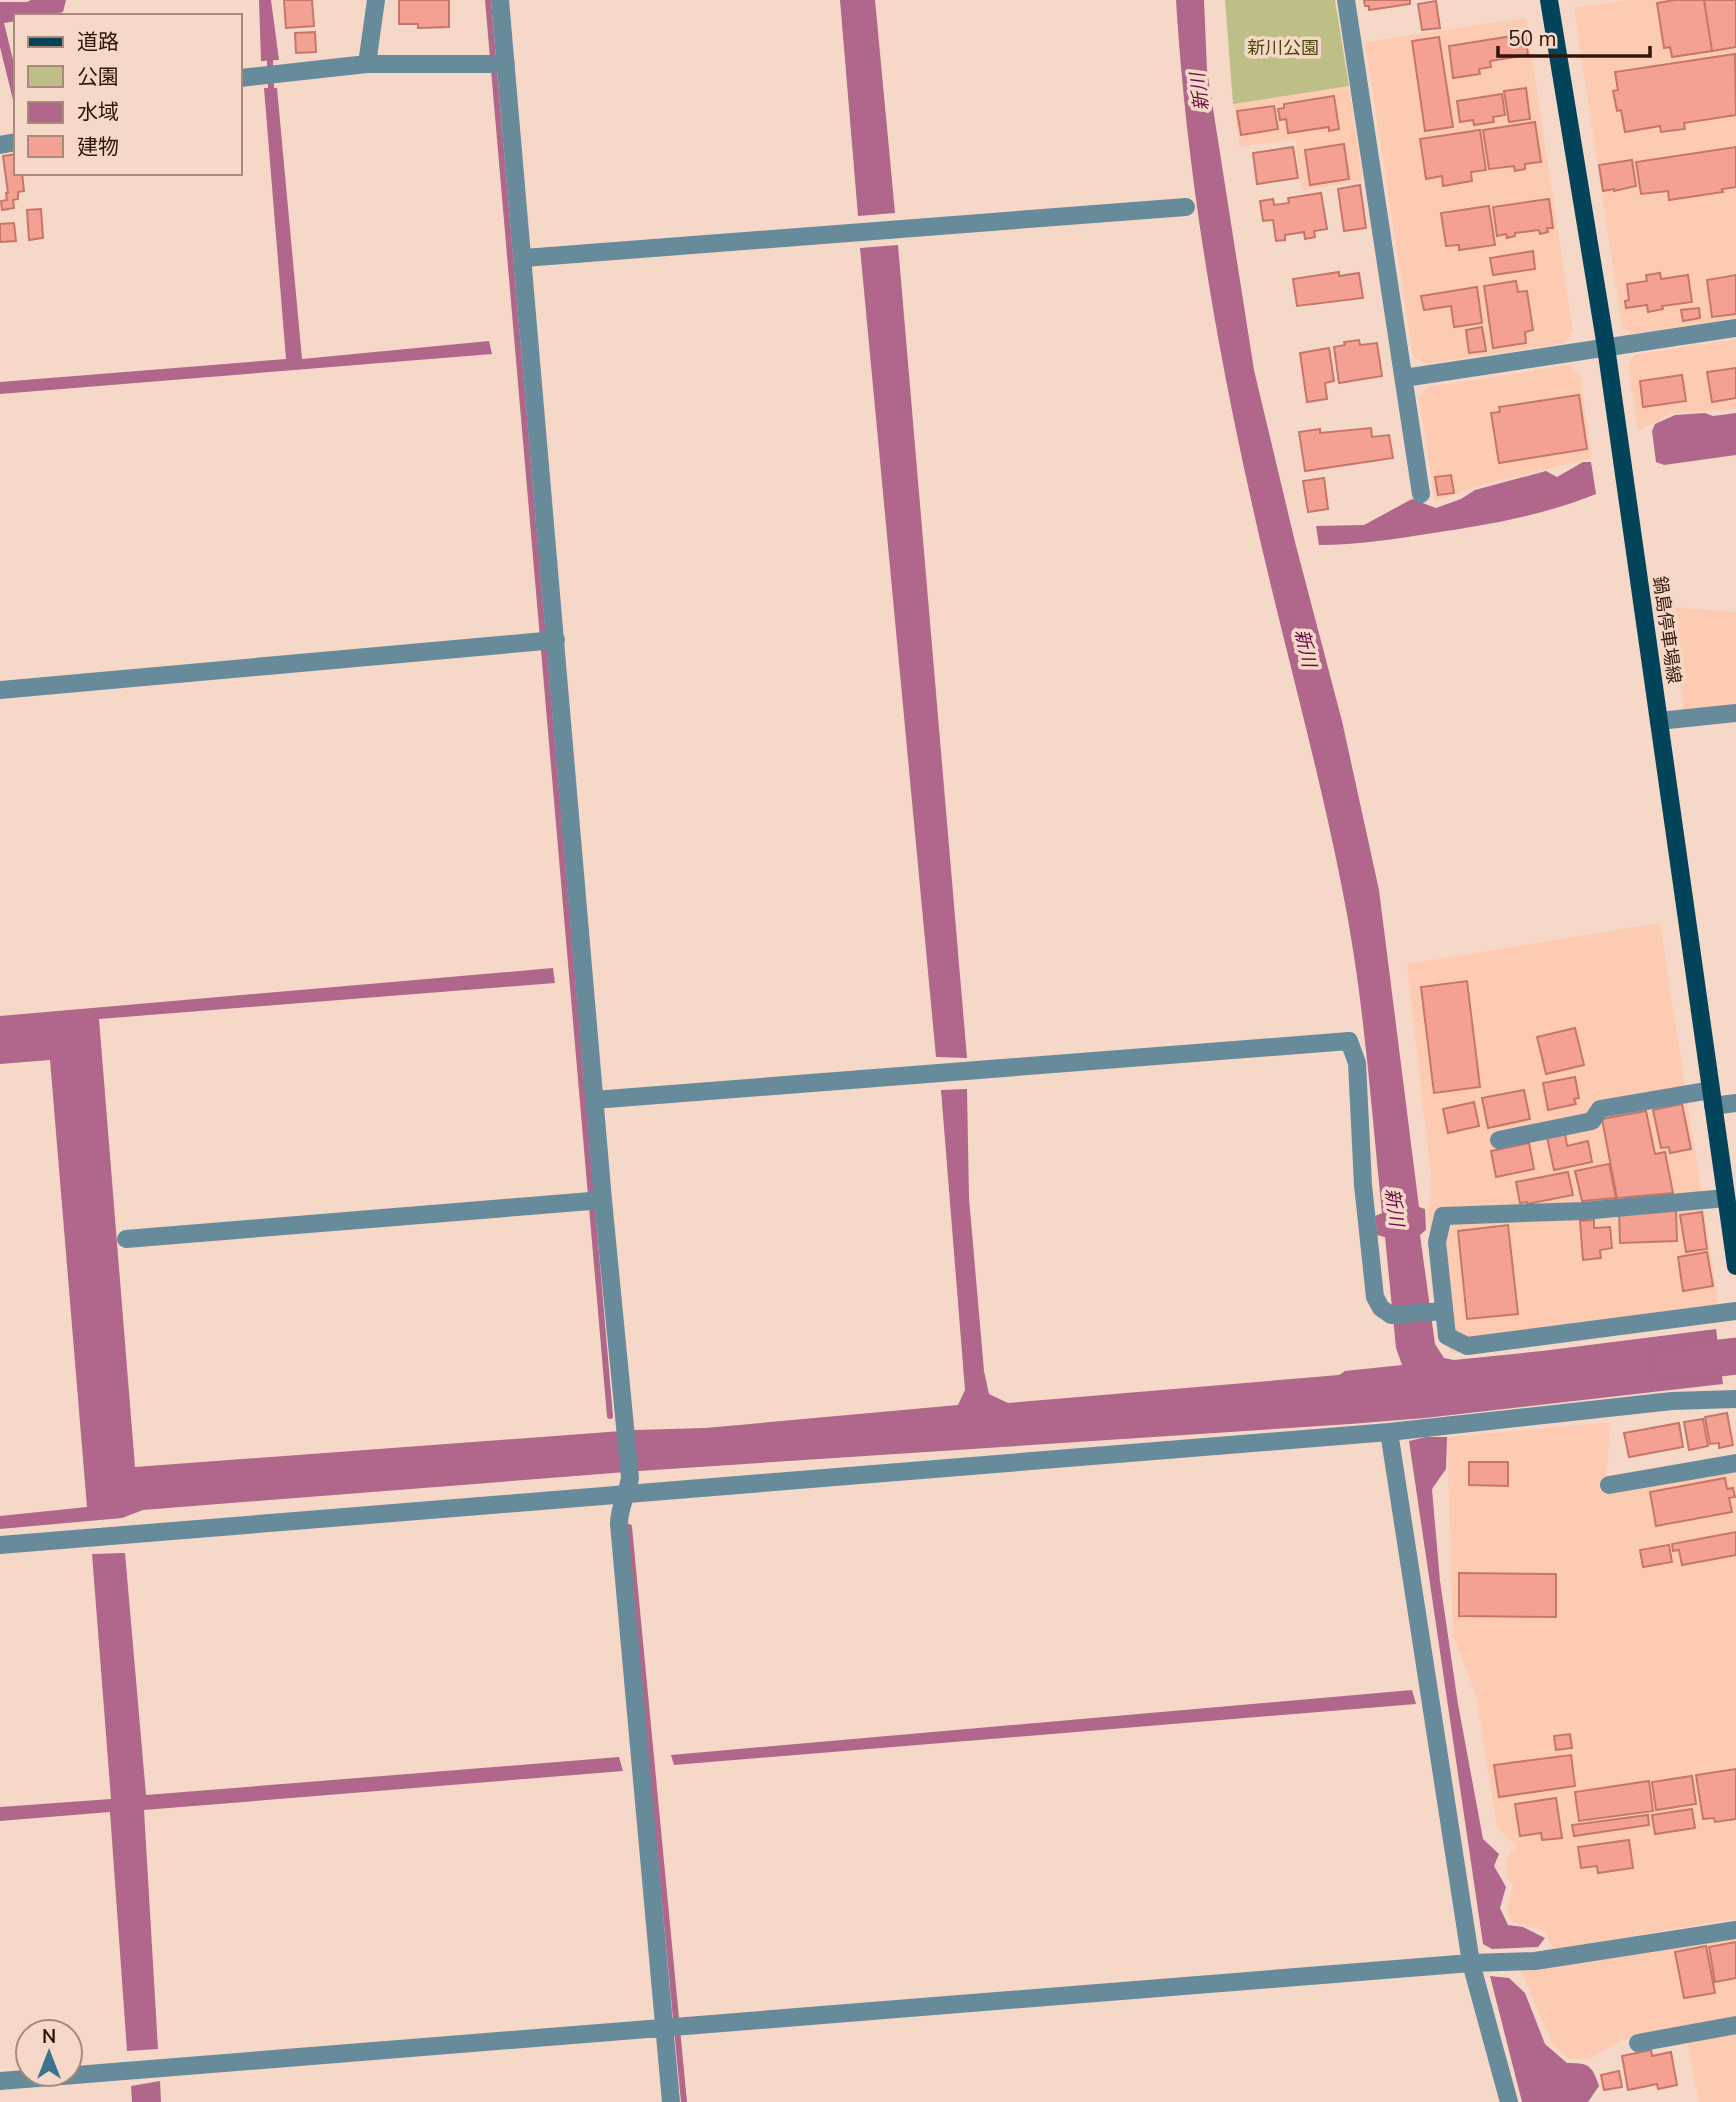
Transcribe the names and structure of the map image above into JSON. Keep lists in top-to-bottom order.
{
  "streets": {
    "main road": ["鍋島停車場線"]
  },
  "water": ["新川"],
  "parks": ["新川公園"],
  "legend": [
    "道路",
    "公園",
    "水域",
    "建物"
  ],
  "scale_bar": "50 m",
  "north": "top"
}
